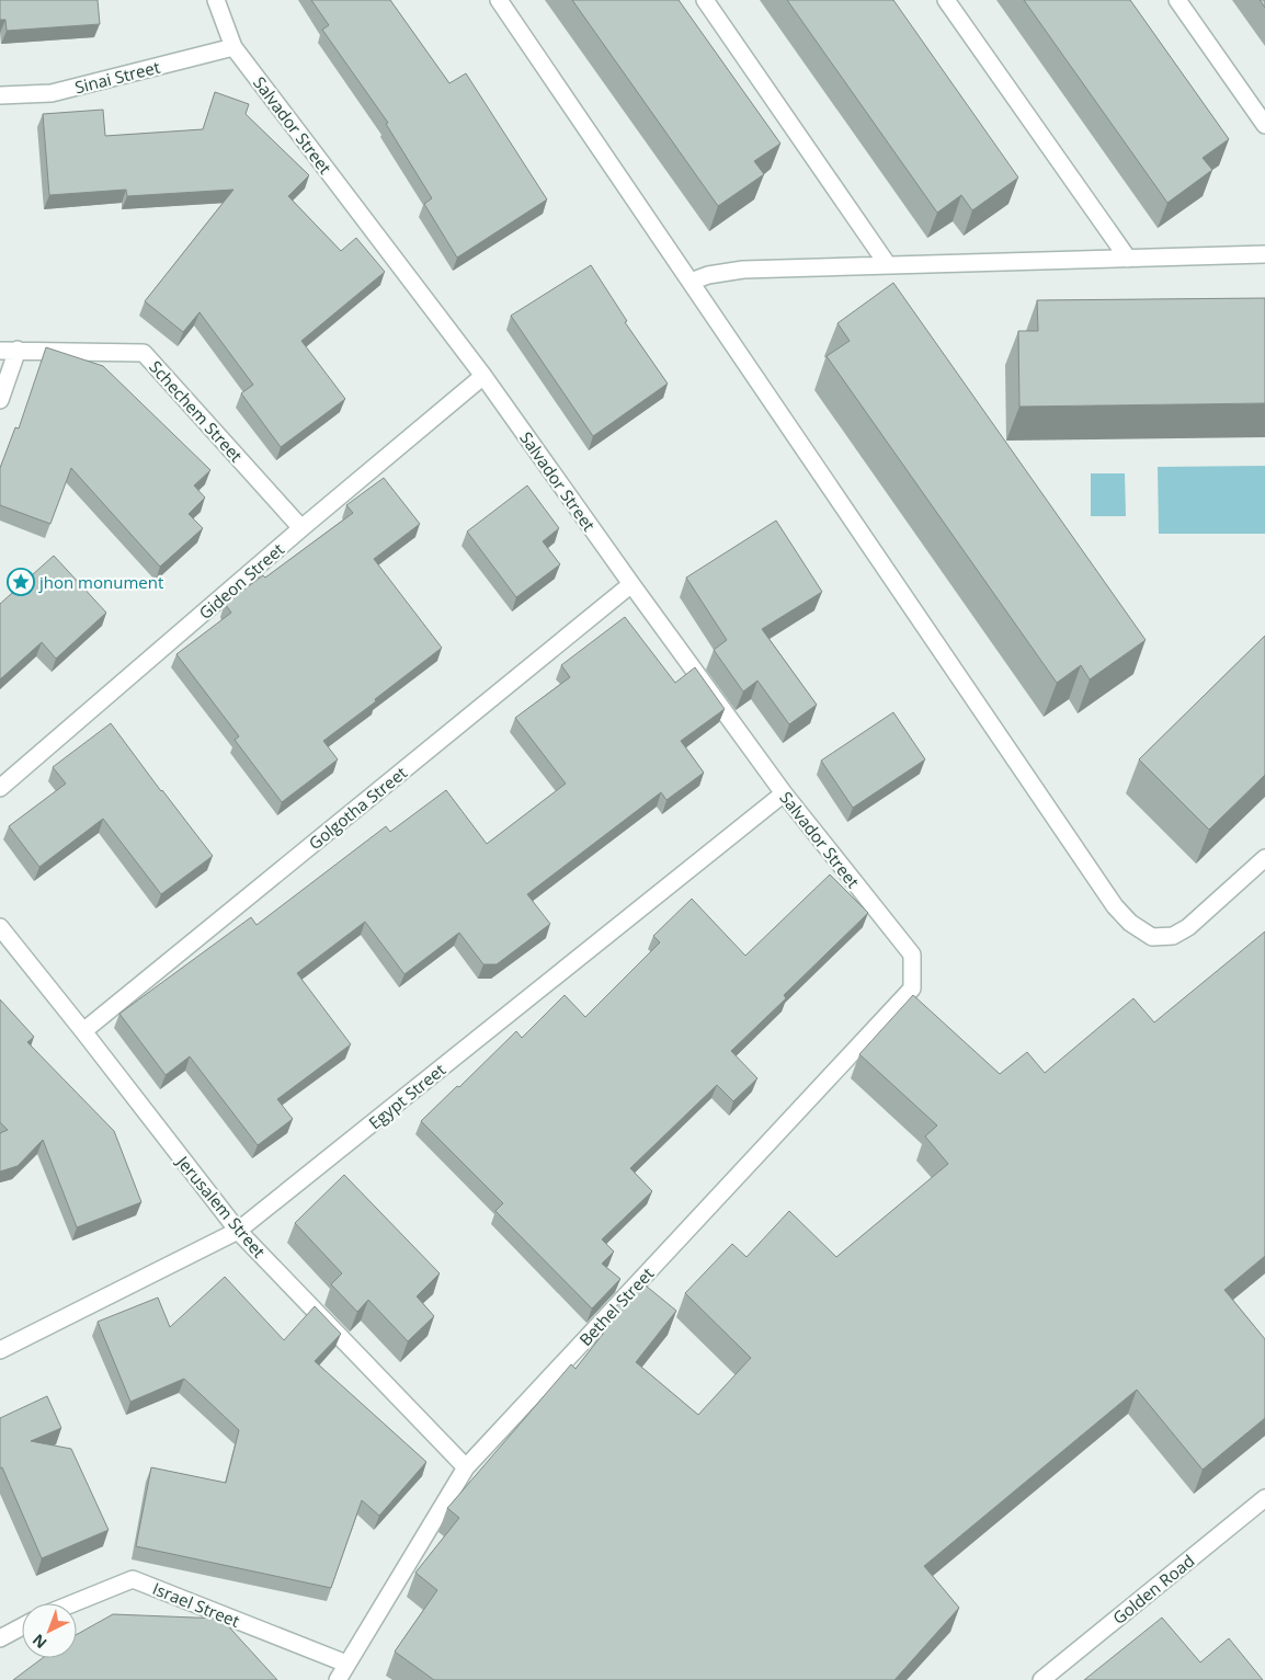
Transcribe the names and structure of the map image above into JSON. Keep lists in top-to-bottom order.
{
  "streets": {
    "street": [
      "Sinai Street",
      "Salvador Street",
      "Schechem Street",
      "Gideon Street",
      "Golgotha Street",
      "Egypt Street",
      "Jerusalem Street",
      "Bethel Street",
      "Golden Road",
      "Israel Street"
    ]
  },
  "crossings": [
    ["Sinai Street", "Salvador Street"],
    ["Salvador Street", "Gideon Street"],
    ["Salvador Street", "Golgotha Street"],
    ["Salvador Street", "Egypt Street"],
    ["Salvador Street", "Bethel Street"],
    ["Schechem Street", "Gideon Street"],
    ["Golgotha Street", "Jerusalem Street"],
    ["Egypt Street", "Jerusalem Street"],
    ["Jerusalem Street", "Bethel Street"],
    ["Bethel Street", "Israel Street"]
  ],
  "places": {
    "place": ["jhon monument"]
  },
  "north": "bottom left"
}
